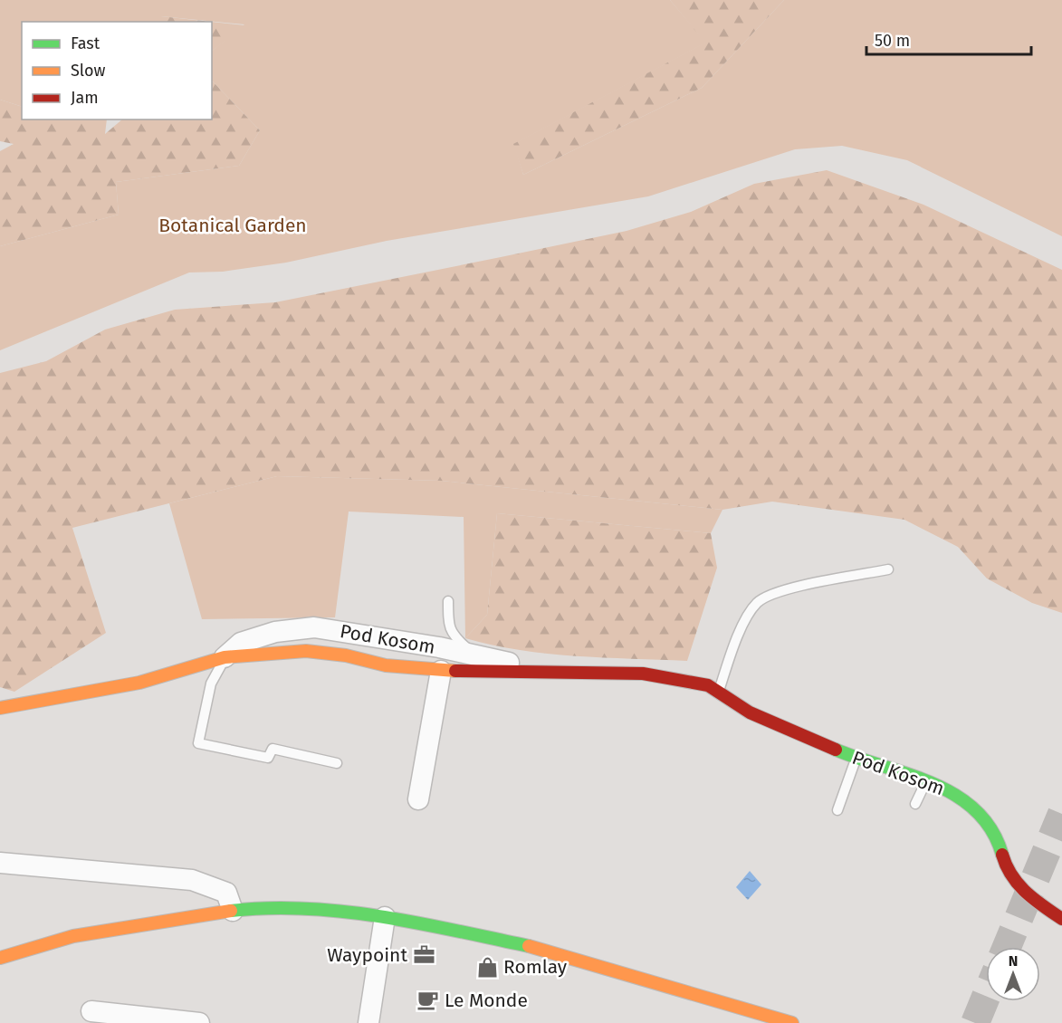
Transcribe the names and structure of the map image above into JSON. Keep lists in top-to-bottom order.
{
  "streets": {
    "street": ["Pod Kosom"]
  },
  "parks": ["Botanical Garden"],
  "places": {
    "office": ["Waypoint"],
    "shop": ["Romlay"],
    "cafe": ["Le Monde"]
  },
  "legend": ["Fast", "Slow", "Jam"],
  "scale_bar": "50 m",
  "north": "top"
}
